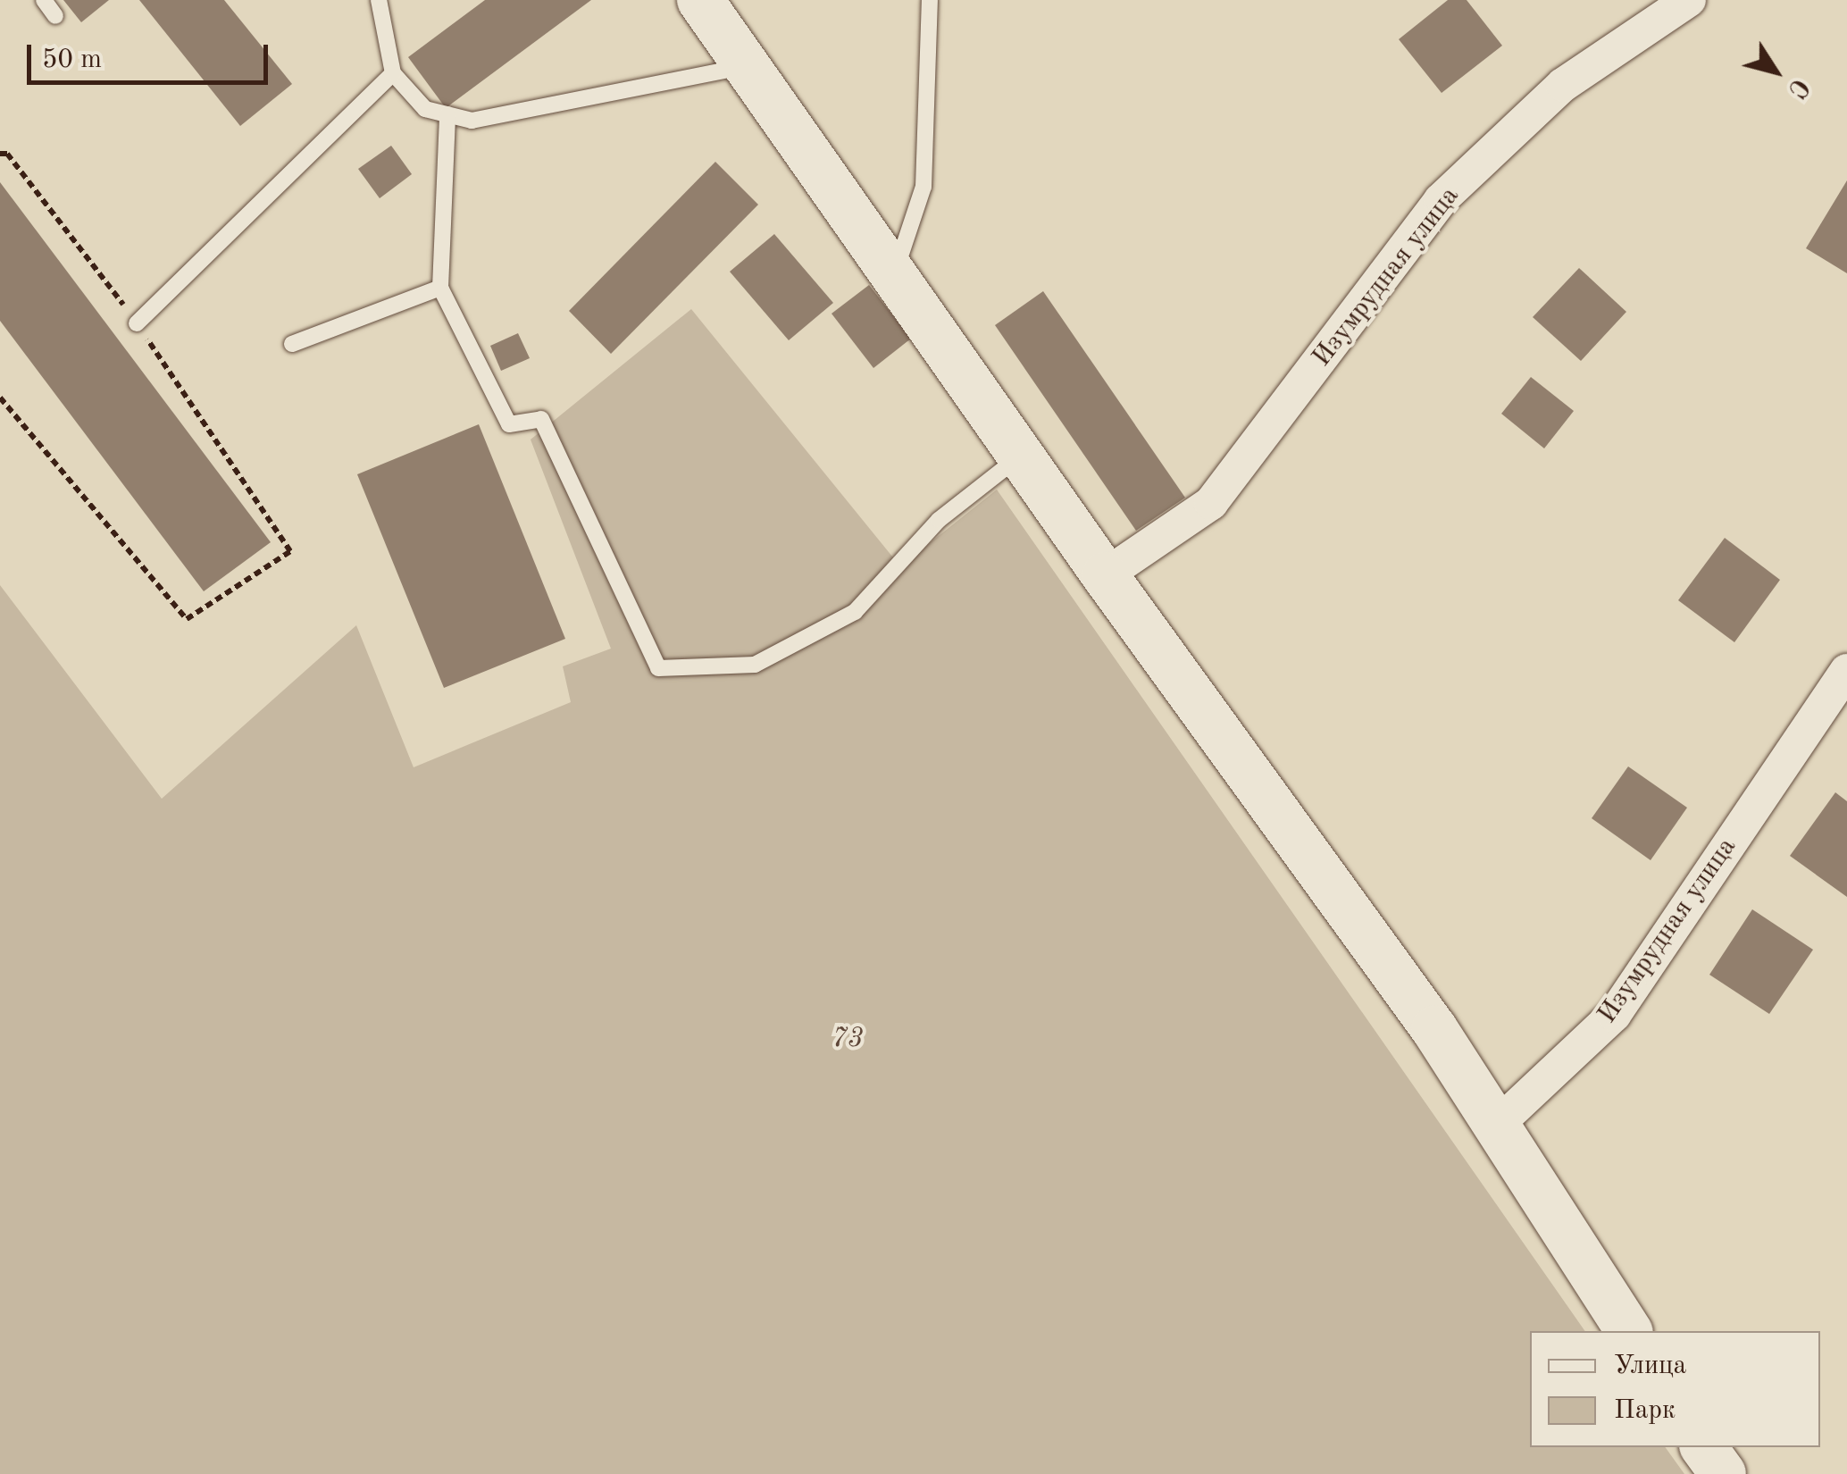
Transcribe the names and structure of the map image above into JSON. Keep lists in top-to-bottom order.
{
  "streets": {
    "street": ["Изумрудная улица"]
  },
  "parks": ["73"],
  "legend": ["Улица", "Парк"],
  "scale_bar": "50 m",
  "north": "bottom right"
}
